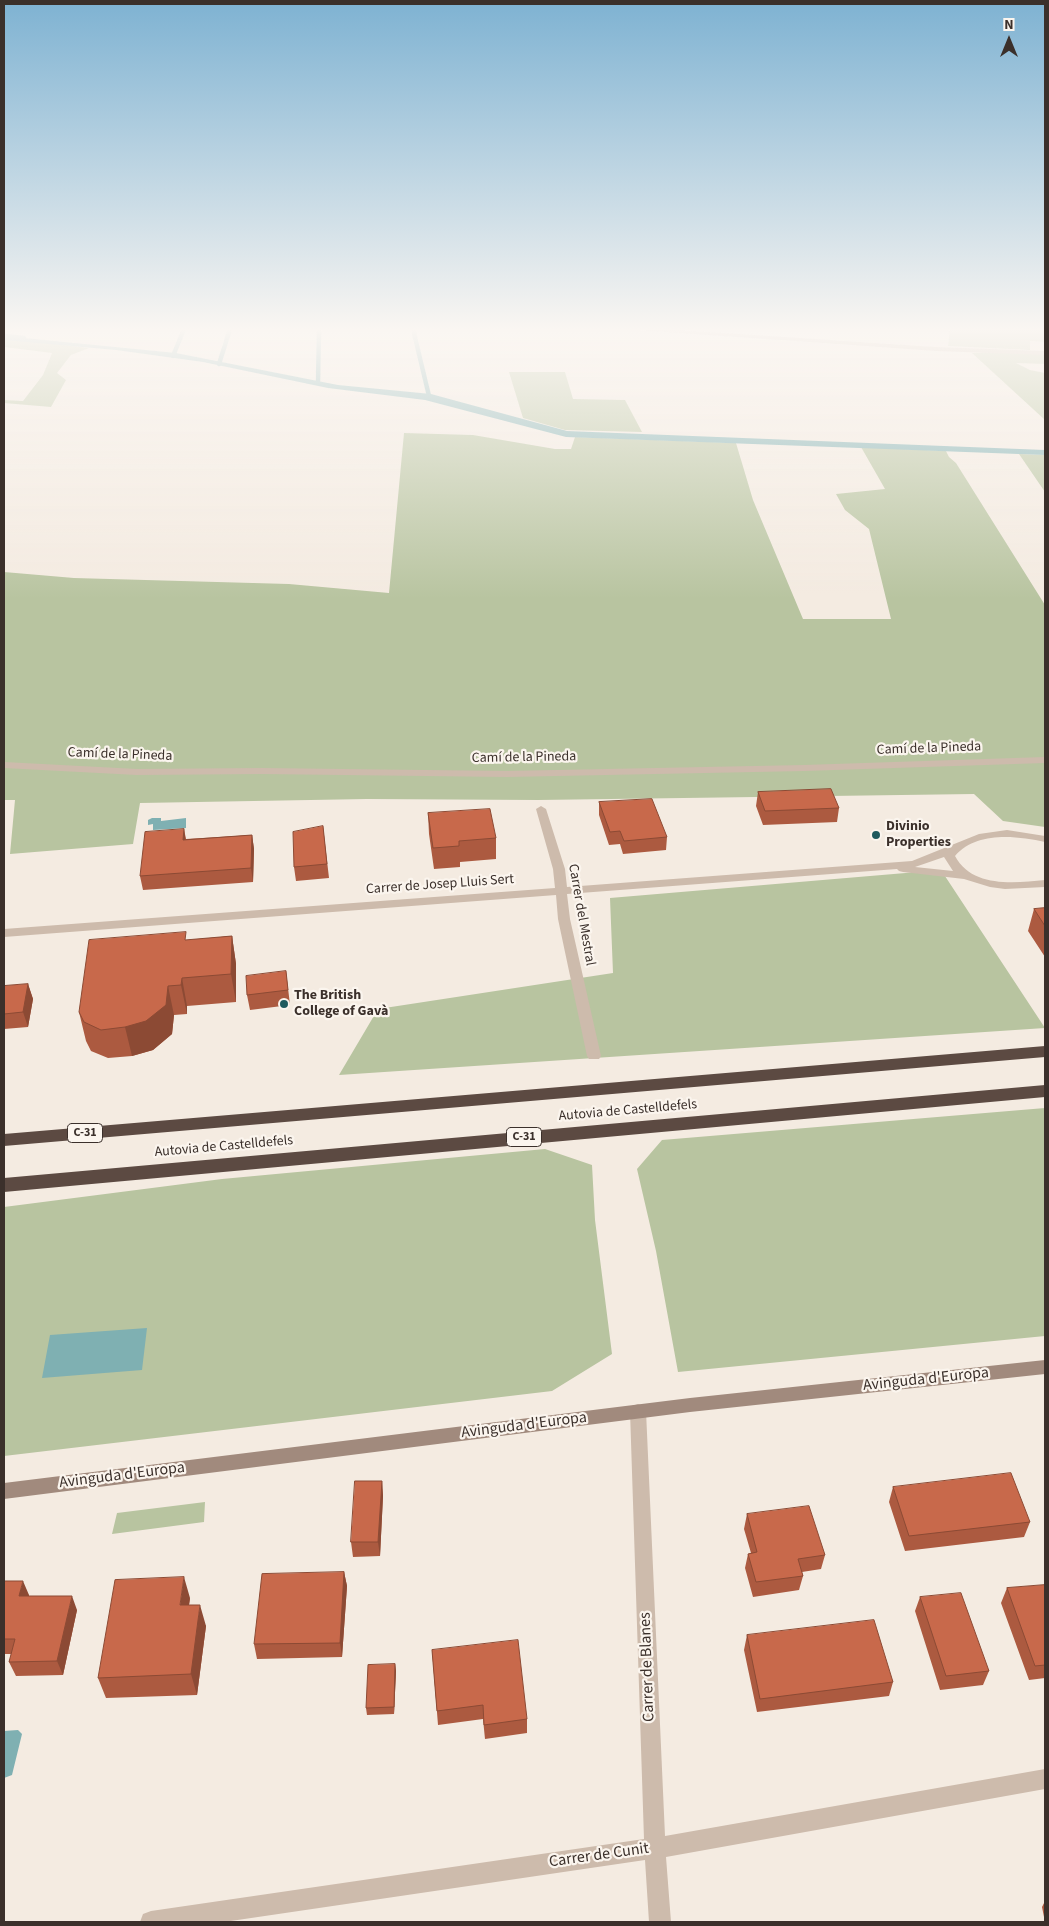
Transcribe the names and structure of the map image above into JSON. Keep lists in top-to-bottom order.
{
  "streets": {
    "highway": ["Autovia de Castelldefels", "C-31"],
    "street": [
      "Camí de la Pineda",
      "Carrer de Josep Lluis Sert",
      "Carrer del Mestral",
      "Avinguda d'Europa",
      "Carrer de Blanes",
      "Carrer de Cunit"
    ]
  },
  "crossings": [
    ["Carrer de Josep Lluis Sert", "Carrer del Mestral"],
    ["Avinguda d'Europa", "Carrer de Blanes"],
    ["Carrer de Blanes", "Carrer de Cunit"]
  ],
  "places": ["Divinio Properties", "The British College of Gavà"],
  "north": "top"
}
